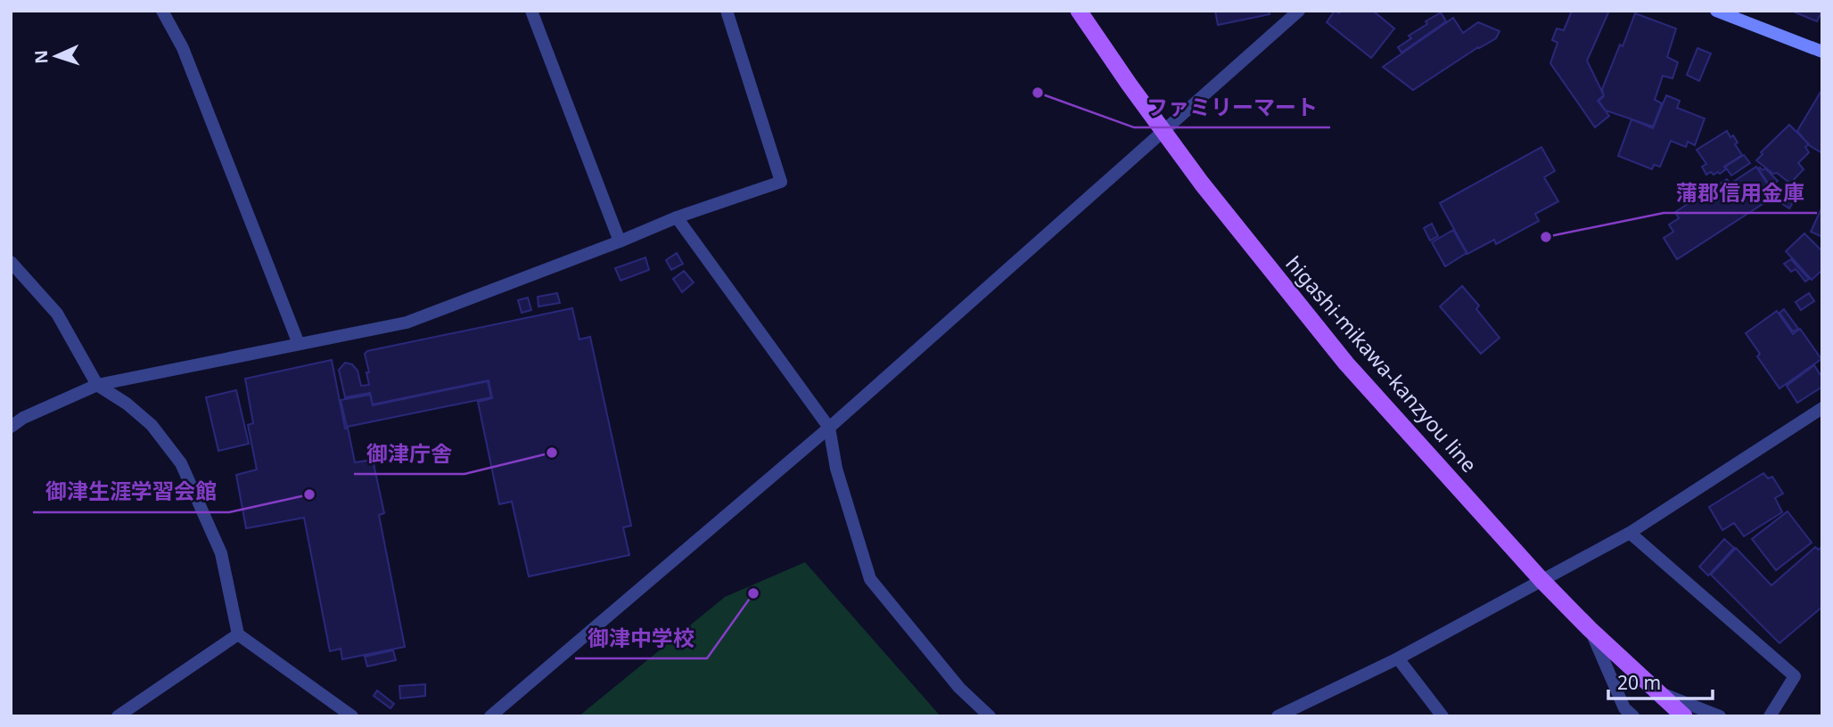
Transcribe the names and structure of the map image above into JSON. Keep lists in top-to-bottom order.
{
  "streets": {
    "main road": ["higashi-mikawa-kanzyou line"]
  },
  "places": [
    "ファミリーマート",
    "蒲郡信用金庫",
    "御津庁舎",
    "御津生涯学習会館",
    "御津中学校"
  ],
  "scale_bar": "20 m",
  "north": "left"
}
